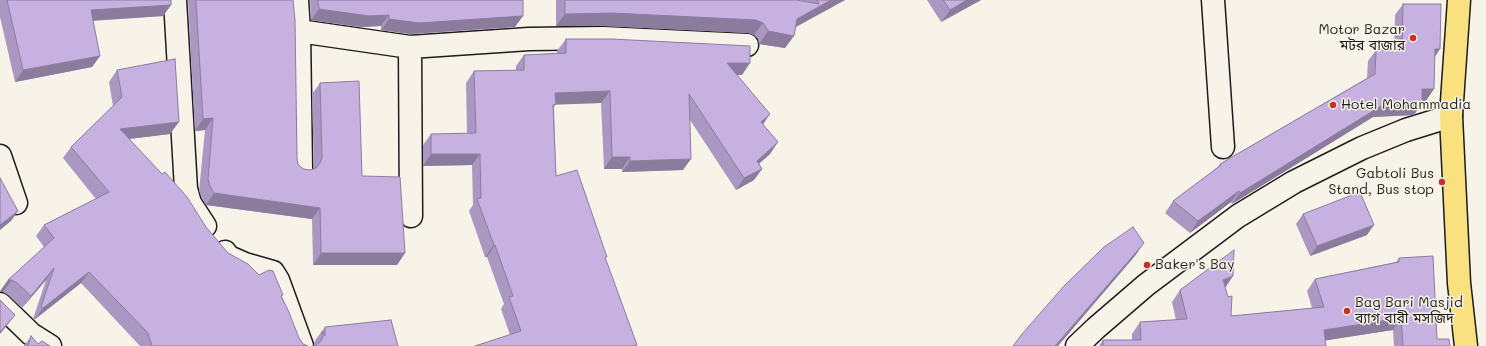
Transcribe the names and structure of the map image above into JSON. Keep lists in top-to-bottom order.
{
  "places": [
    "Motor Bazar মটর বাজার",
    "Hotel Mohammadia",
    "Gabtoli Bus Stand, Bus stop",
    "Baker's Bay",
    "Bag Bari Masjid ব্যাগ বারী মসজিদ"
  ]
}
